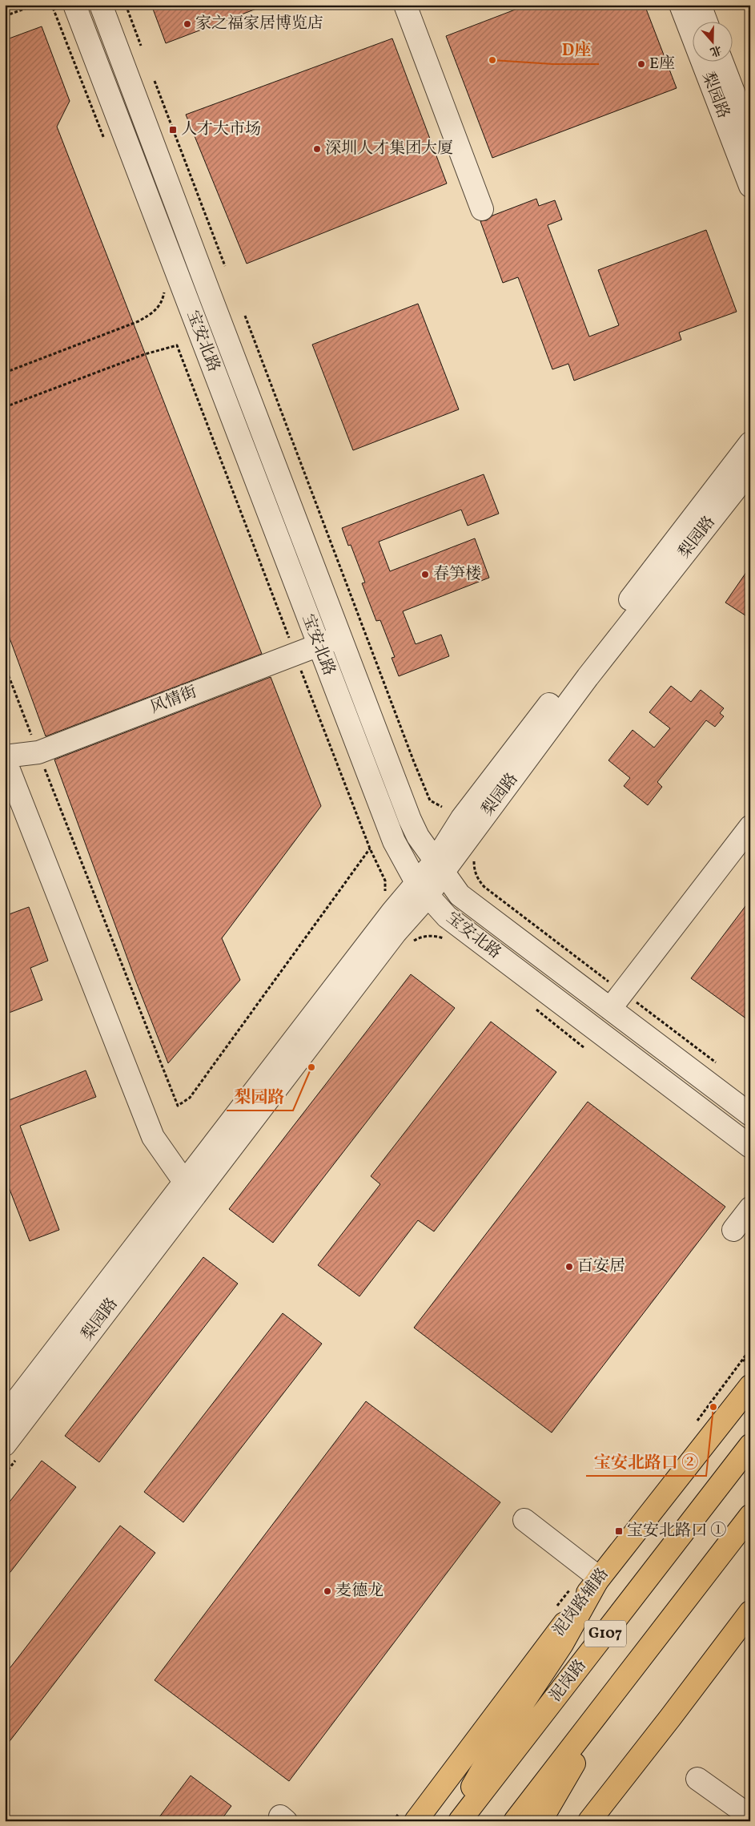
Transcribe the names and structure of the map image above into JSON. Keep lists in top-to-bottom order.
{
  "streets": {
    "main road": ["泥岗路辅路", "G107", "泥岗路"],
    "street": ["梨园路", "宝安北路", "风情街"]
  },
  "crossings": [
    ["梨园路", "宝安北路"],
    ["宝安北路", "风情街"]
  ],
  "places": {
    "other": [
      "家之福家居博览店",
      "D座",
      "E座",
      "深圳人才集团大厦",
      "春笋楼",
      "梨园路",
      "百安居",
      "宝安北路口 ②",
      "麦德龙"
    ],
    "transit": ["人才大市场", "宝安北路口 ①"]
  },
  "north": "bottom"
}
